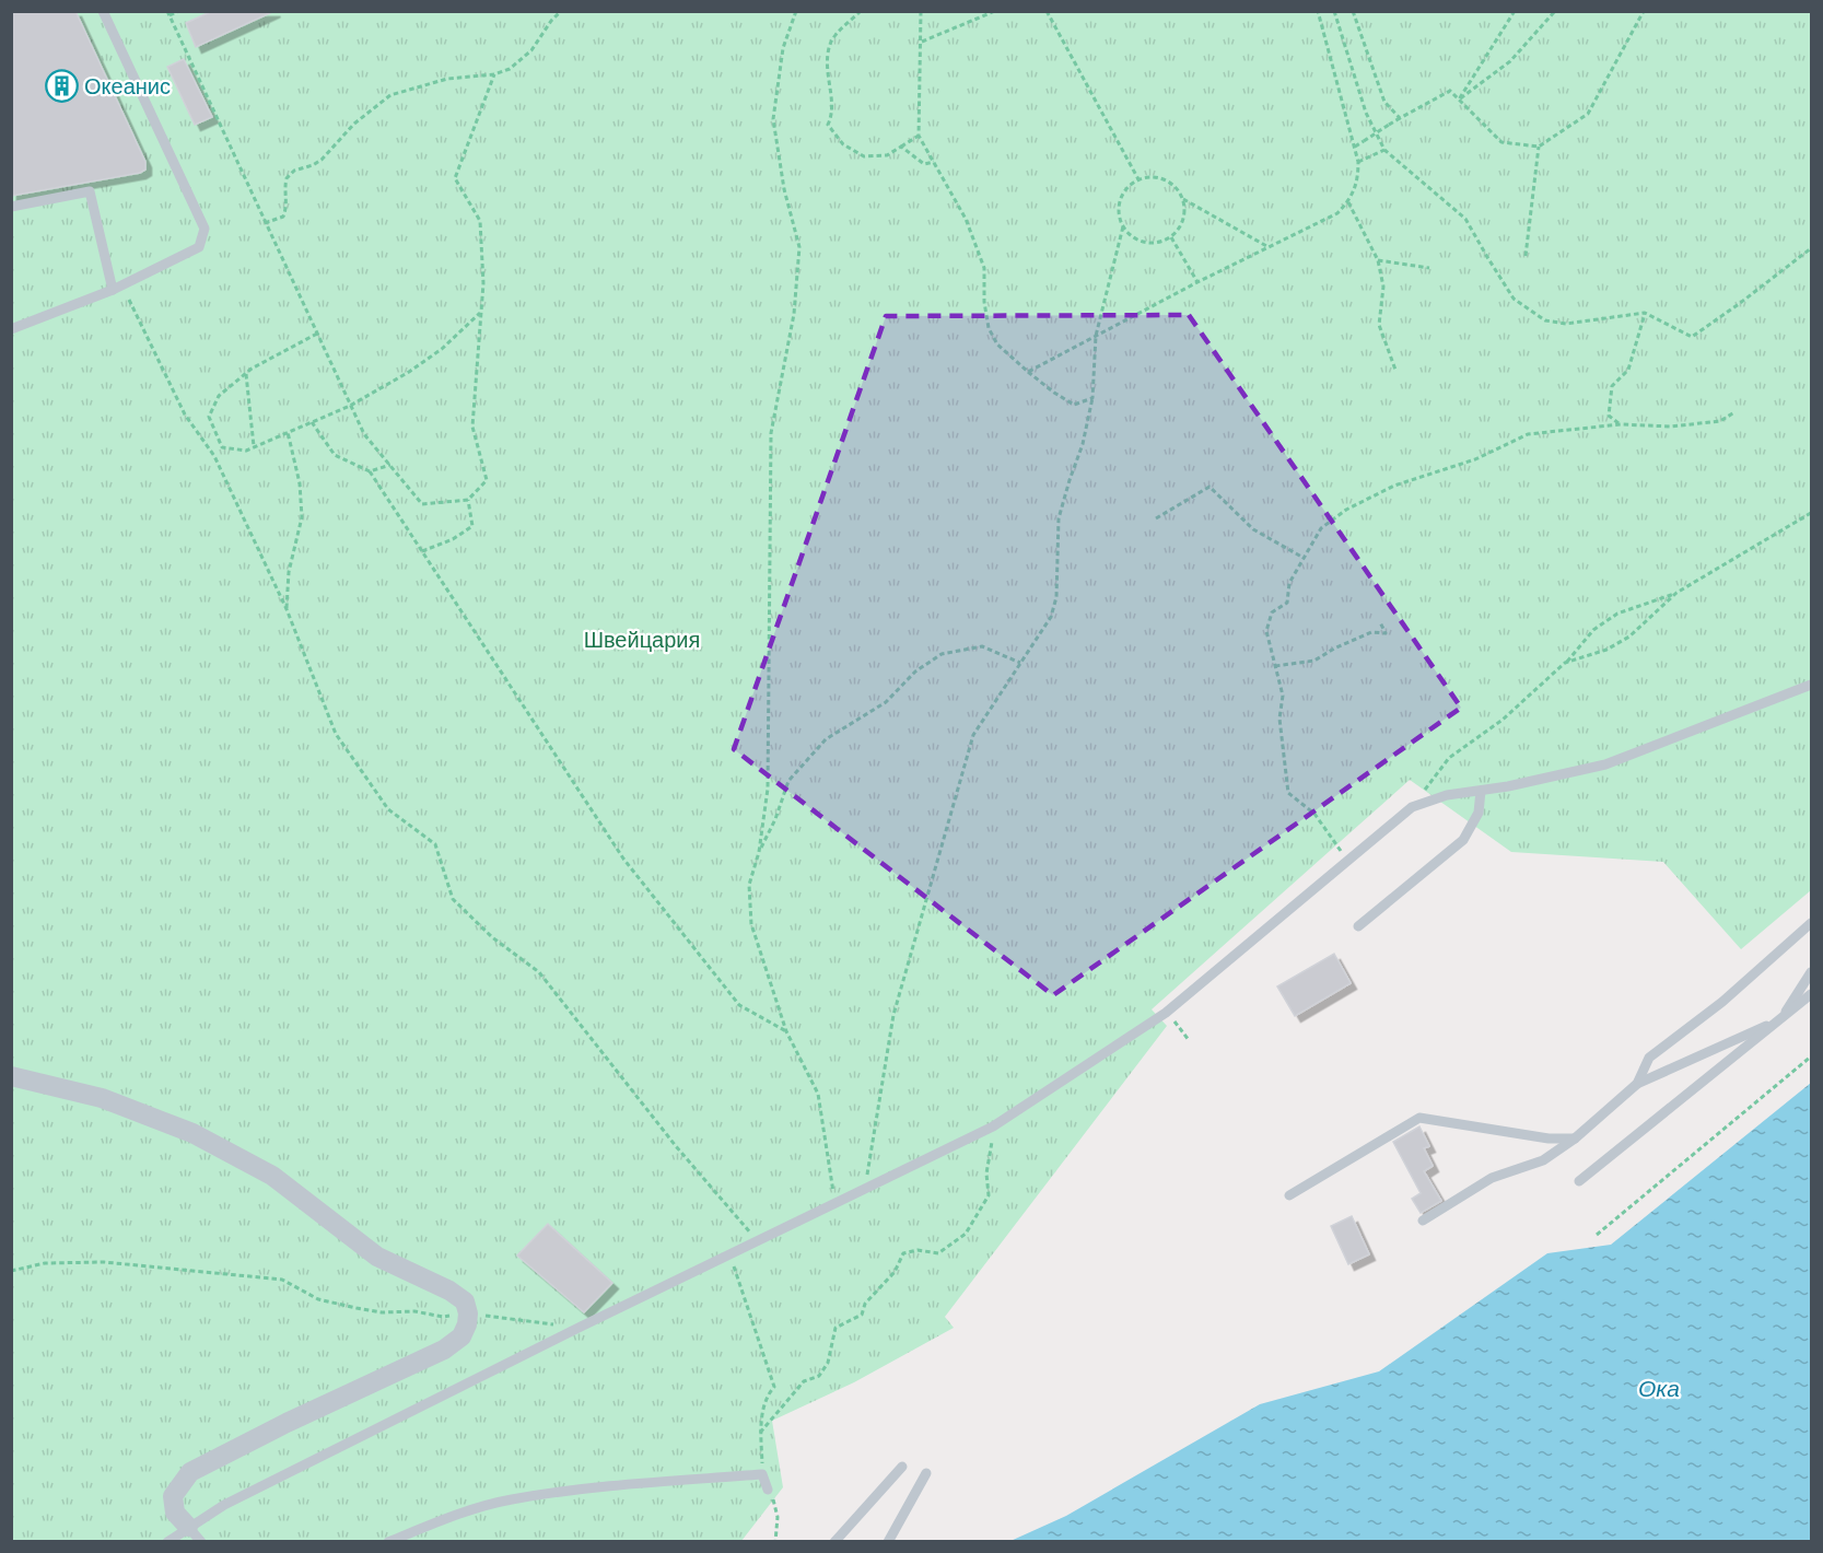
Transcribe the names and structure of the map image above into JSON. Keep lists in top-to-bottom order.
{
  "water": ["Ока"],
  "parks": ["Швейцария"],
  "places": {
    "building": ["Океанис"]
  }
}
